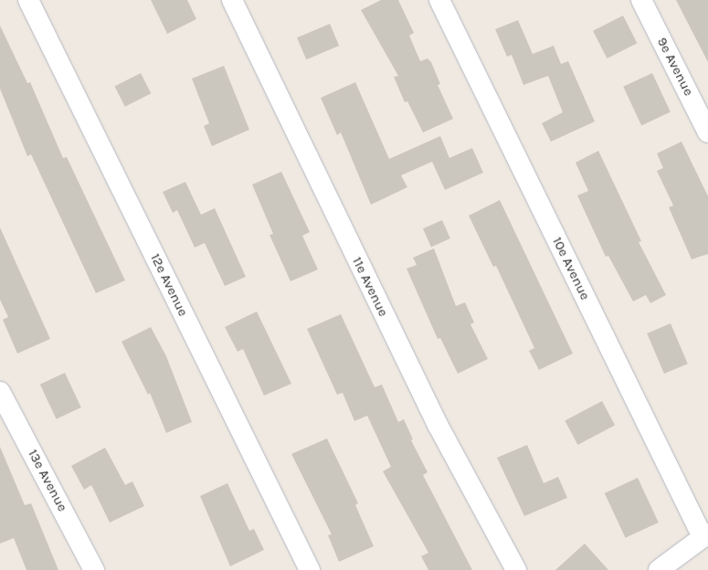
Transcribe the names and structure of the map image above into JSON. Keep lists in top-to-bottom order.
{
  "streets": {
    "street": [
      "9e Avenue",
      "10e Avenue",
      "12e Avenue",
      "11e Avenue",
      "13e Avenue"
    ]
  }
}
